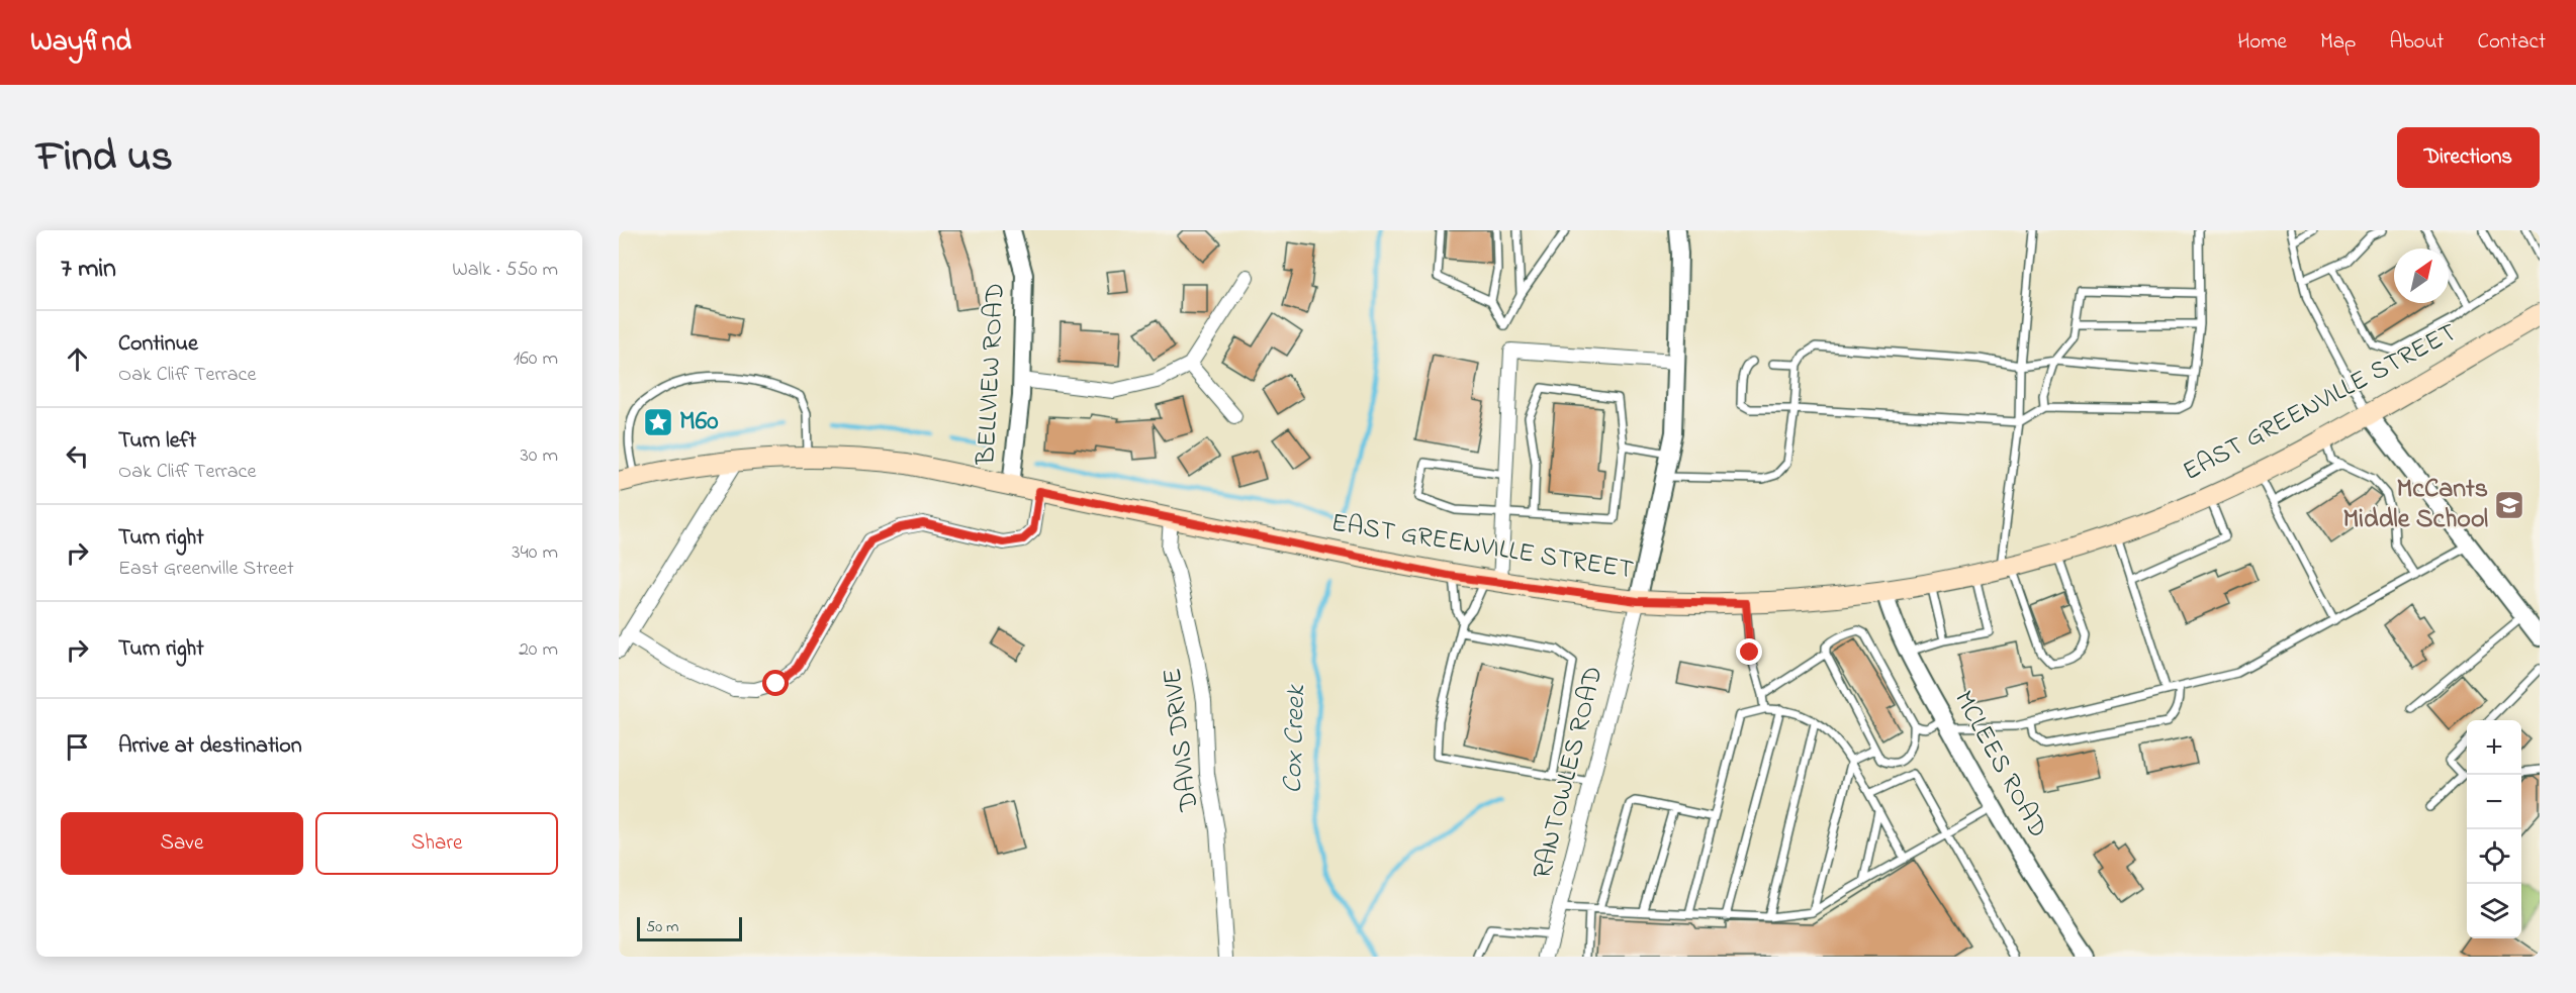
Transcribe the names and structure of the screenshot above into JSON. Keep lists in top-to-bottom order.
{
  "streets": {
    "main road": ["EAST GREENVILLE STREET"],
    "street": [
      "BELLVIEW ROAD",
      "DAVIS DRIVE",
      "MCLEES ROAD",
      "RANTOWLES ROAD"
    ]
  },
  "crossings": [
    ["BELLVIEW ROAD", "EAST GREENVILLE STREET"],
    ["EAST GREENVILLE STREET", "DAVIS DRIVE"],
    ["EAST GREENVILLE STREET", "MCLEES ROAD"],
    ["EAST GREENVILLE STREET", "RANTOWLES ROAD"]
  ],
  "water": ["Cox Creek"],
  "places": {
    "place": ["M60"],
    "school or university": ["McCants Middle School"]
  },
  "scale_bar": "50 m",
  "north": "top right",
  "page": {
    "header": "Wayfind",
    "nav": [
      "Home",
      "Map",
      "About",
      "Contact"
    ],
    "title": "Find us",
    "buttons": [
      "Directions",
      ["Save", "Share"]
    ],
    "heading": ["7 min", "Walk · 550 m"],
    "list": [
      ["Continue", "Oak Cliff Terrace", "160 m"],
      ["Turn left", "Oak Cliff Terrace", "30 m"],
      ["Turn right", "East Greenville Street", "340 m"],
      ["Turn right", "20 m"],
      "Arrive at destination"
    ],
    "map_buttons": ["+", "−"],
    "scale": "50 m"
  }
}
